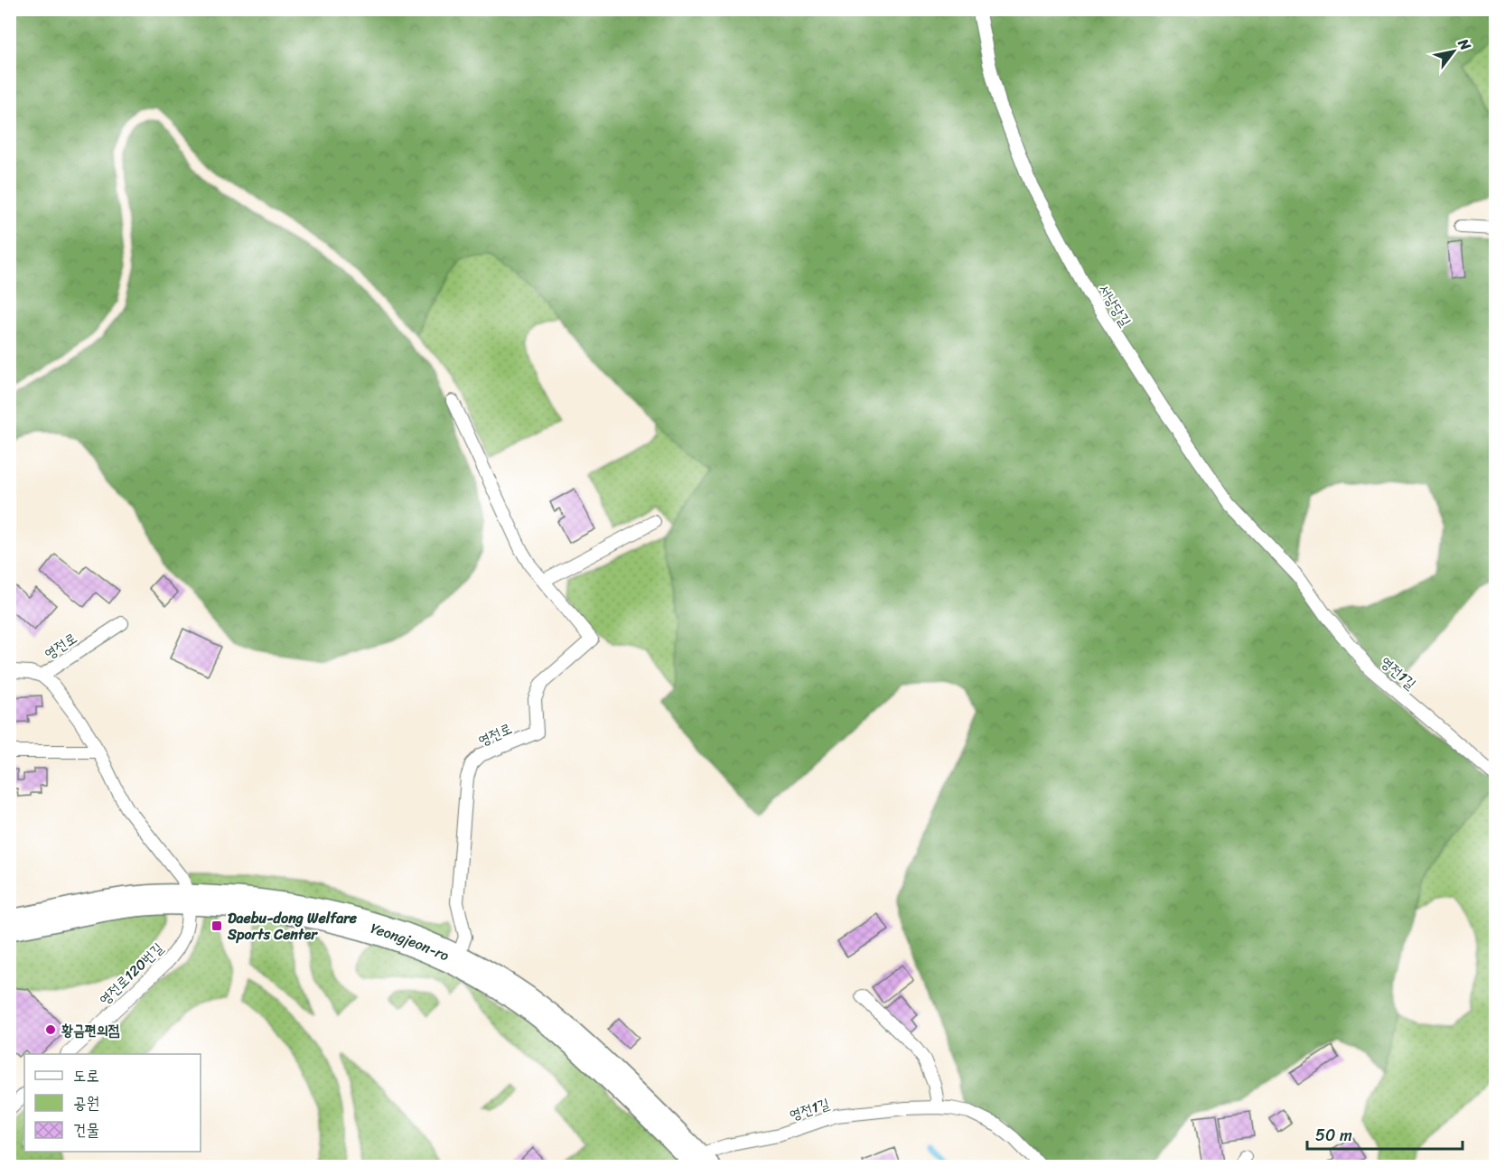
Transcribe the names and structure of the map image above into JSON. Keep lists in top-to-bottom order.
{
  "streets": {
    "street": ["Yeongjeon-ro"],
    "lane": [
      "서낭당길",
      "영전로",
      "영전1길",
      "영전로120번길"
    ]
  },
  "crossings": [
    ["서낭당길", "영전1길"],
    ["영전로", "Yeongjeon-ro"],
    ["영전로", "영전로120번길"],
    ["영전1길", "Yeongjeon-ro"],
    ["Yeongjeon-ro", "영전로120번길"]
  ],
  "places": {
    "transit": ["Daebu-dong Welfare Sports Center"],
    "other": ["황금편의점"]
  },
  "legend": ["도로", "공원", "건물"],
  "scale_bar": "50 m",
  "north": "top right"
}
